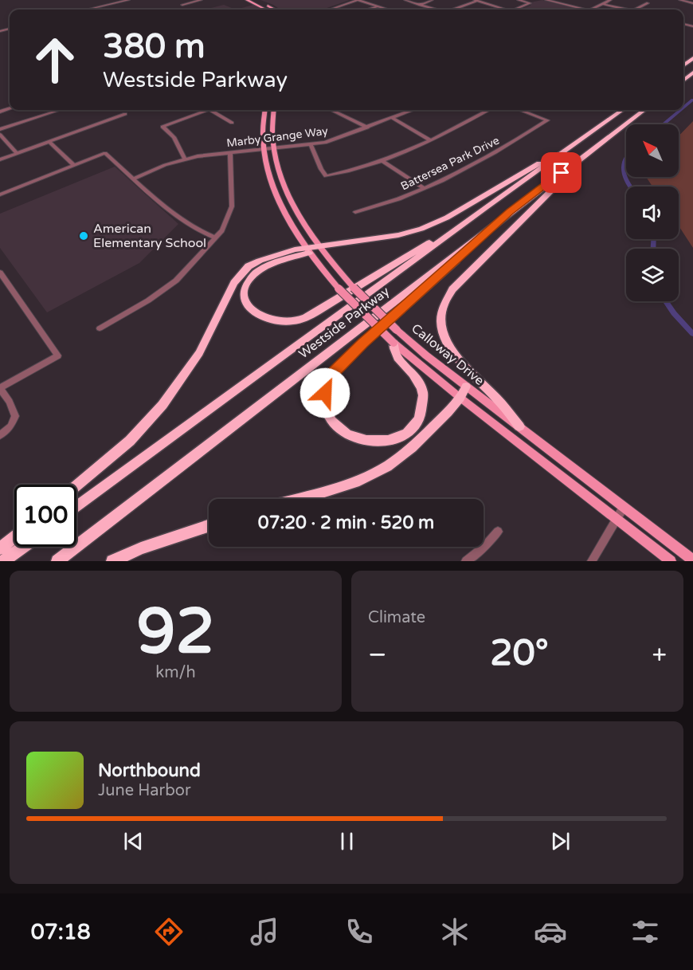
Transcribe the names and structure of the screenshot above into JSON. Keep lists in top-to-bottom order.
{
  "streets": {
    "highway": ["Westside Parkway"],
    "main road": ["Calloway Drive"],
    "street": ["Marby Grange Way", "Battersea Park Drive"]
  },
  "crossings": [
    ["Marby Grange Way", "Calloway Drive"]
  ],
  "places": ["American Elementary School"],
  "north": "top left",
  "page": {
    "turn": ["380 m", "Westside Parkway"],
    "limit": "100",
    "trip": "07:20 · 2 min · 520 m",
    "tile": [
      ["92", "km/h"],
      "Climate"
    ],
    "heat": ["−", "20°", "+"],
    "song": ["Northbound", "June Harbor"],
    "tabs": "07:18"
  }
}
